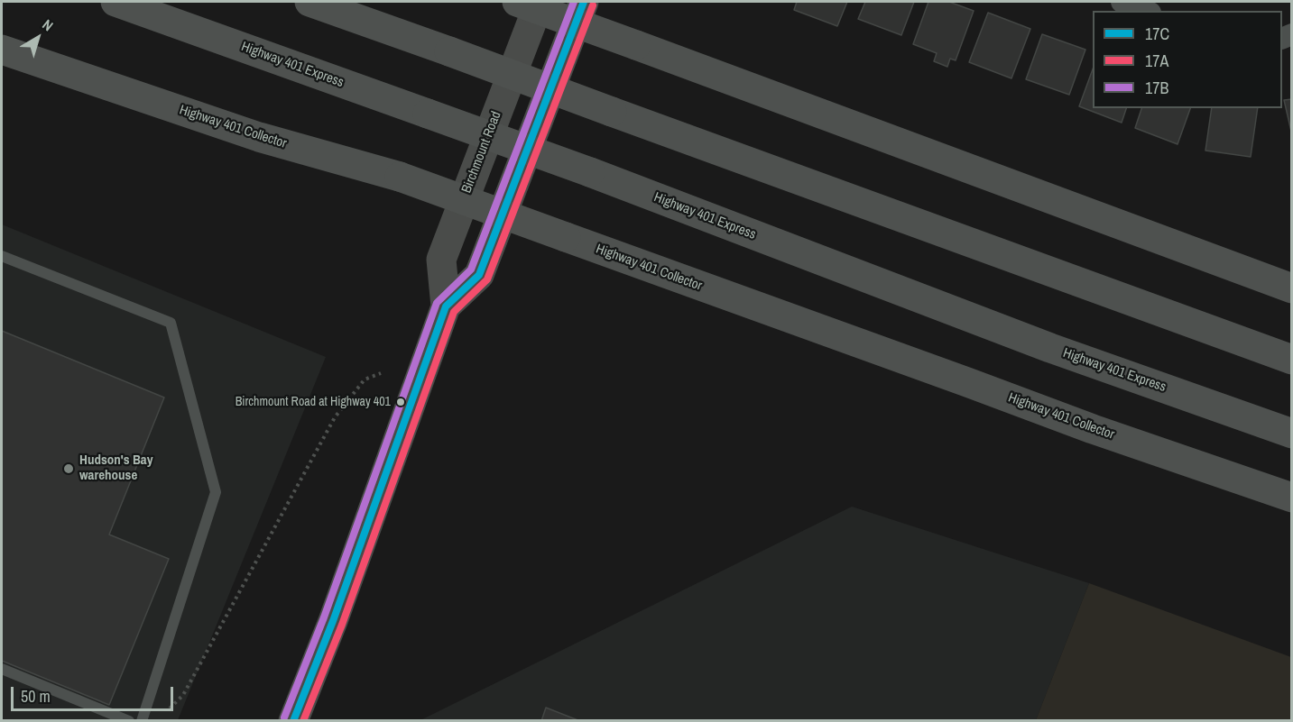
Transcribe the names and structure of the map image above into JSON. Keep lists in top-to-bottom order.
{
  "streets": {
    "highway": ["Highway 401 Express", "Highway 401 Collector"],
    "main road": ["Birchmount Road"]
  },
  "places": ["Birchmount Road at Highway 401", "Hudson's Bay warehouse"],
  "lines": ["transit line 17C", "transit line 17B", "transit line 17A"],
  "legend": ["17C", "17A", "17B"],
  "scale_bar": "50 m",
  "north": "top right"
}
